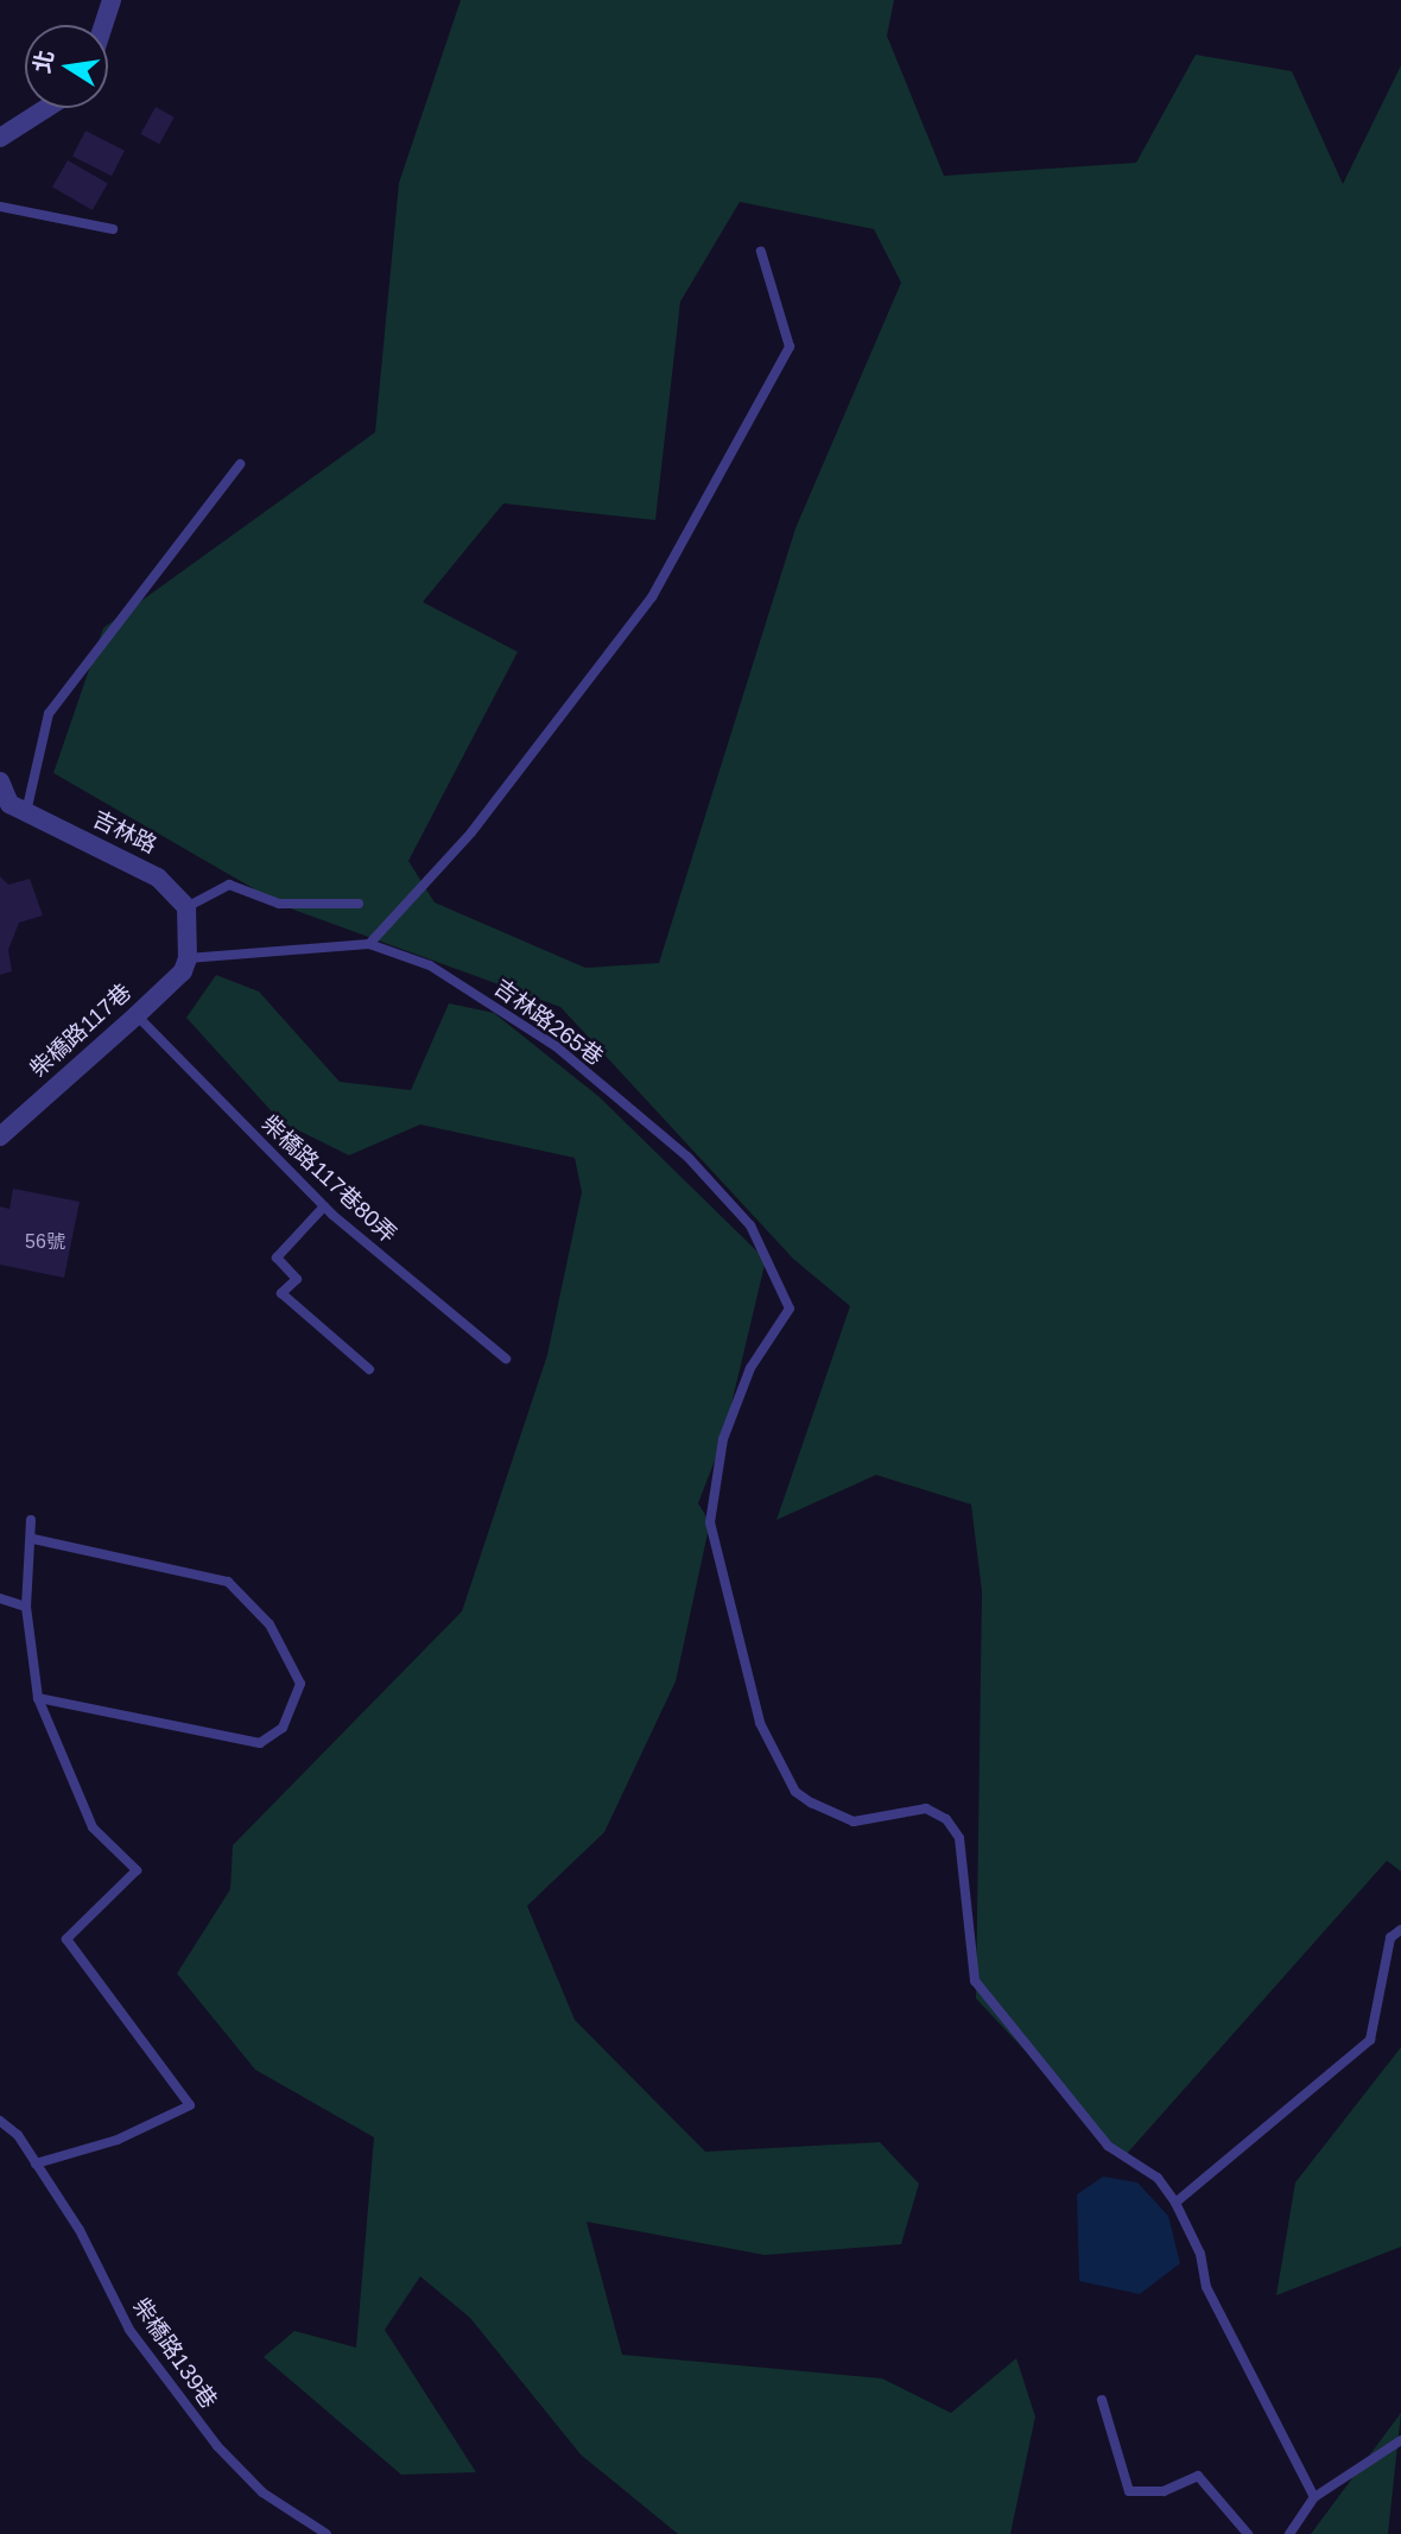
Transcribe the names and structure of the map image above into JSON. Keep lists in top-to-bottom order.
{
  "streets": {
    "street": ["吉林路", "柴橋路117巷"],
    "lane": ["吉林路265巷", "柴橋路117巷80弄", "柴橋路139巷"]
  },
  "crossings": [
    ["吉林路265巷", "柴橋路117巷"],
    ["柴橋路117巷", "柴橋路117巷80弄"]
  ],
  "house_numbers": ["56號"],
  "north": "left"
}
